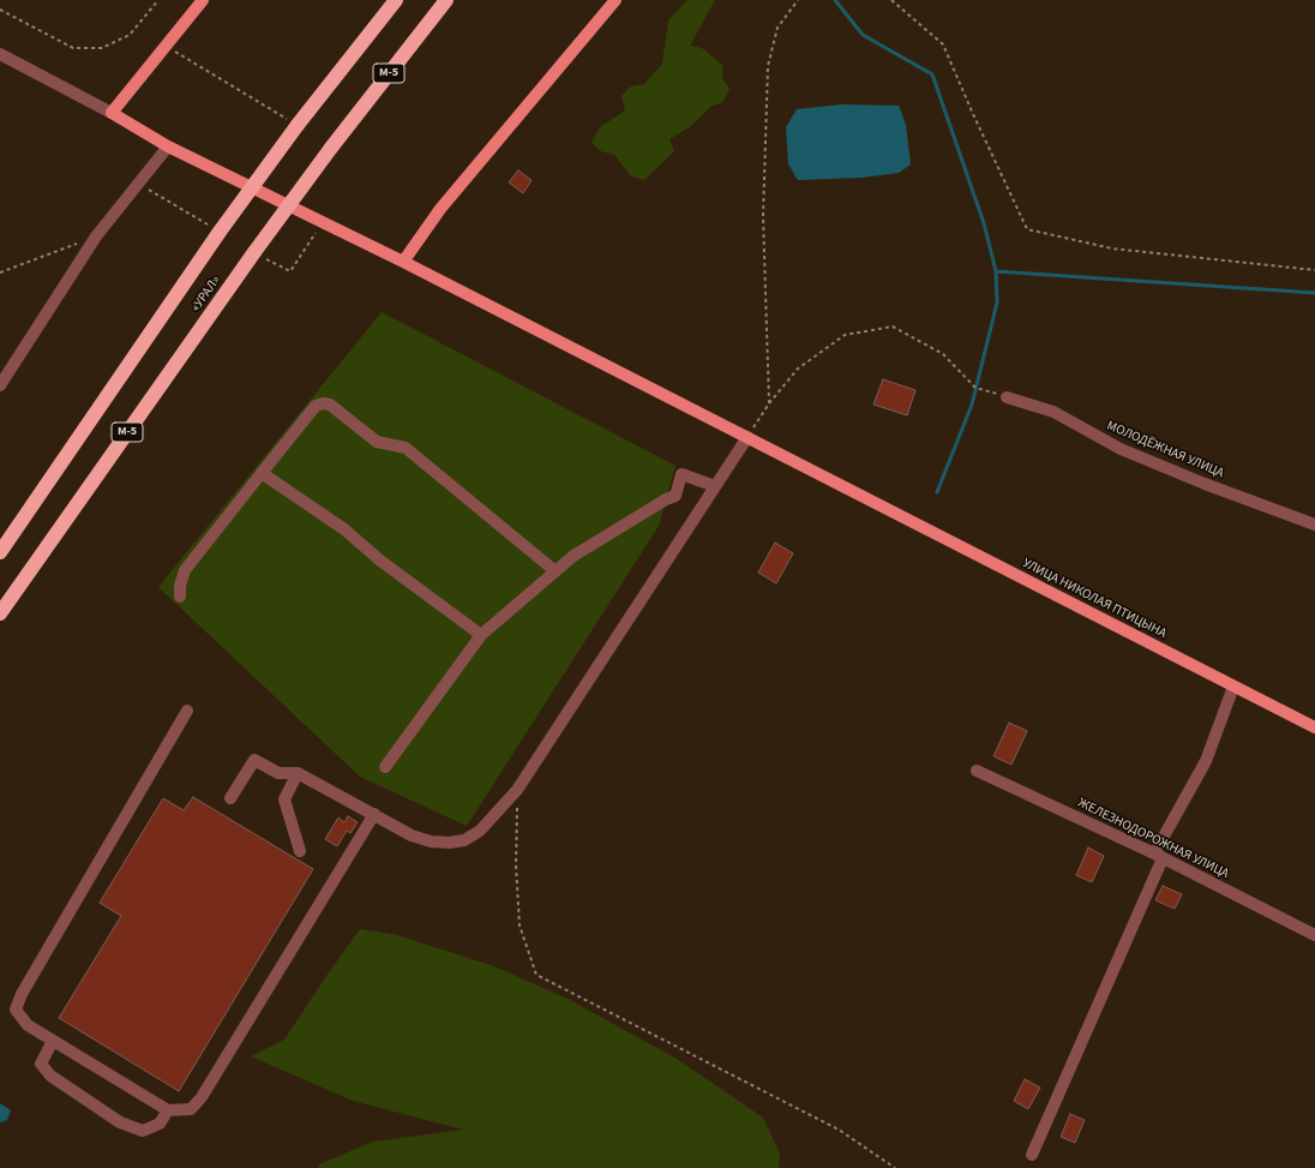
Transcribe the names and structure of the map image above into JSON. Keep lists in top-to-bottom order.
{
  "streets": {
    "highway": ["М-5", "«УРАЛ»"],
    "main road": ["УЛИЦА НИКОЛАЯ ПТИЦЫНА"],
    "street": ["МОЛОДЁЖНАЯ УЛИЦА", "ЖЕЛЕЗНОДОРОЖНАЯ УЛИЦА"]
  }
}
